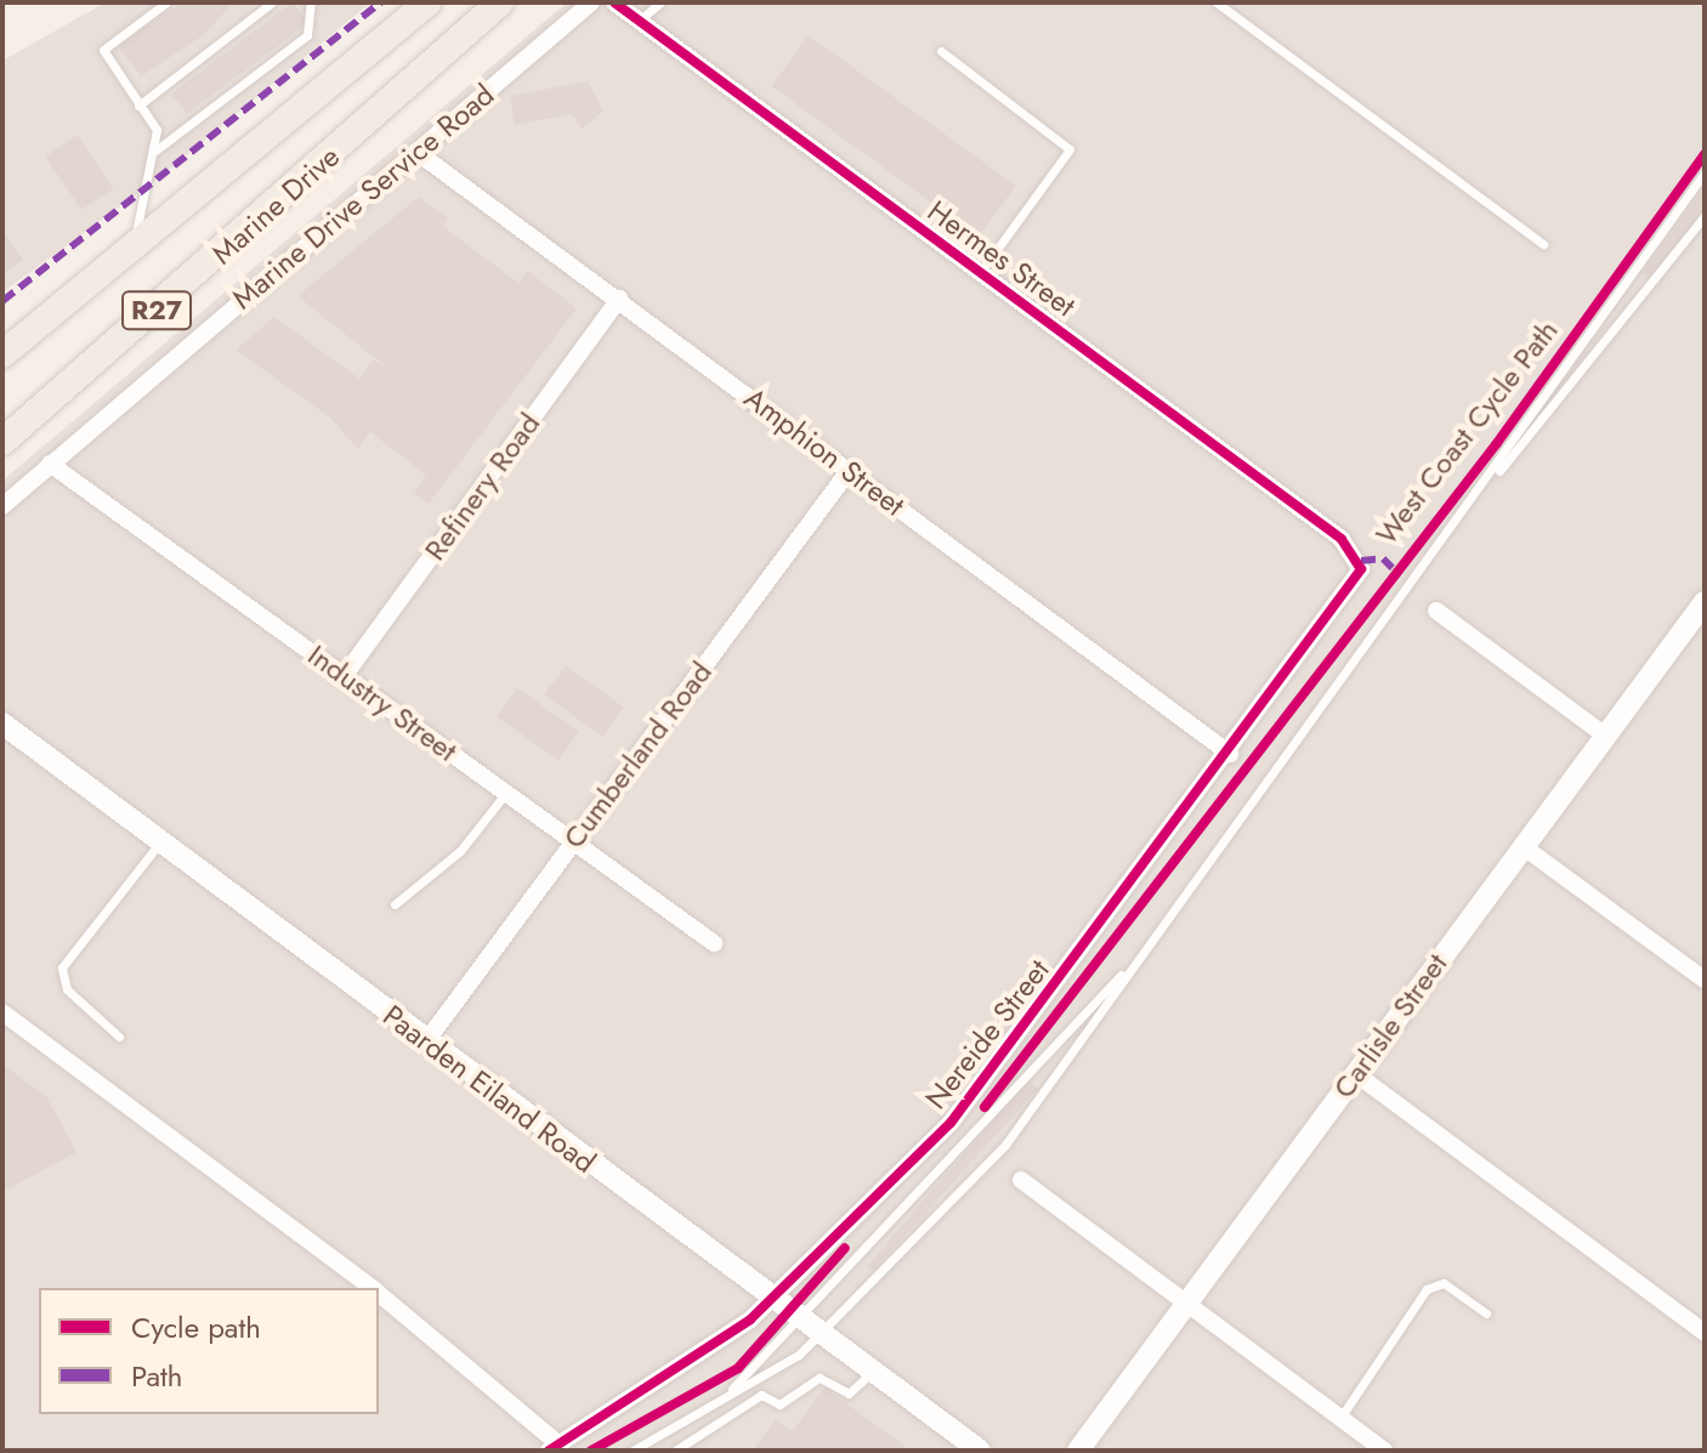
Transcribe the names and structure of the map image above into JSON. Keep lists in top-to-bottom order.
{
  "streets": {
    "main road": ["Marine Drive", "R27"],
    "street": [
      "Marine Drive Service Road",
      "Hermes Street",
      "Amphion Street",
      "Refinery Road",
      "Industry Street",
      "Cumberland Road",
      "Carlisle Street",
      "Nereide Street",
      "Paarden Eiland Road"
    ],
    "cycle path": ["West Coast Cycle Path"]
  },
  "crossings": [
    ["Marine Drive Service Road", "Amphion Street"],
    ["Marine Drive Service Road", "Industry Street"],
    ["Hermes Street", "Nereide Street"],
    ["Amphion Street", "Refinery Road"],
    ["Amphion Street", "Cumberland Road"],
    ["Amphion Street", "Nereide Street"],
    ["Refinery Road", "Industry Street"],
    ["Industry Street", "Cumberland Road"],
    ["Cumberland Road", "Paarden Eiland Road"],
    ["Nereide Street", "Paarden Eiland Road"]
  ],
  "legend": ["Cycle path", "Path"]
}
